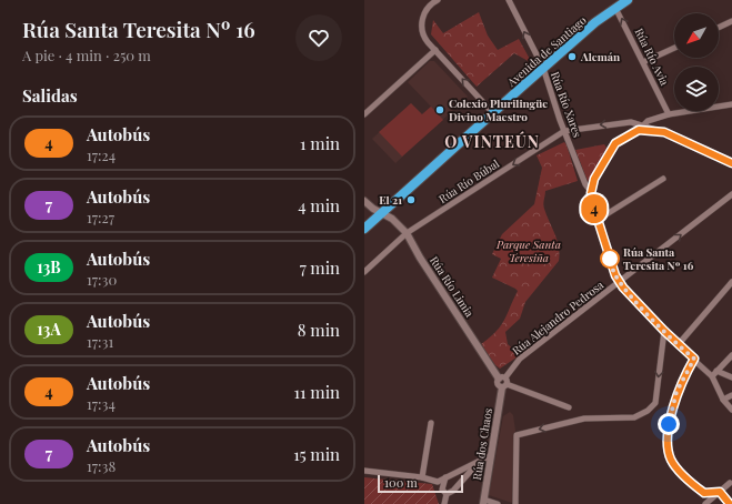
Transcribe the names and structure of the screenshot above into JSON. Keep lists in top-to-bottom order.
{
  "streets": {
    "highway": ["Avenida de Santiago"],
    "street": [
      "Rúa Río Avia",
      "Rúa Río Xares",
      "Rúa Río Búbal",
      "Rúa Río Limia",
      "Rúa Alejandro Pedrosa",
      "Rúa dos Chaos"
    ]
  },
  "crossings": [
    ["Avenida de Santiago", "Rúa Río Avia"],
    ["Avenida de Santiago", "Rúa Río Xares"],
    ["Avenida de Santiago", "Rúa Río Limia"],
    ["Rúa Río Xares", "Rúa Río Búbal"],
    ["Rúa Río Xares", "Rúa Alejandro Pedrosa"],
    ["Rúa Río Búbal", "Rúa Río Limia"],
    ["Rúa Río Limia", "Rúa Alejandro Pedrosa"]
  ],
  "one_way": ["Rúa Río Avia", "Rúa Río Búbal", "Rúa Alejandro Pedrosa"],
  "districts": ["O VINTEÚN"],
  "parks": ["Parque Santa Teresiña"],
  "places": [
    "Alemán",
    "Colexio Plurilingüe Divino Maestro",
    "El 21",
    "Rúa Santa Teresita Nº 16"
  ],
  "lines": ["bus line 4"],
  "scale_bar": "100 m",
  "north": "bottom left",
  "page": {
    "heading": [
      ["Rúa Santa Teresita Nº 16", "A pie · 4 min · 250 m"],
      "Salidas"
    ],
    "on_map": "4",
    "list": [
      {
        "mark": "4",
        "name": "Autobús",
        "note": "17:24",
        "value": "1 min"
      },
      {
        "mark": "7",
        "name": "Autobús",
        "note": "17:27",
        "value": "4 min"
      },
      {
        "mark": "13B",
        "name": "Autobús",
        "note": "17:30",
        "value": "7 min"
      },
      {
        "mark": "13A",
        "name": "Autobús",
        "note": "17:31",
        "value": "8 min"
      },
      {
        "mark": "4",
        "name": "Autobús",
        "note": "17:34",
        "value": "11 min"
      },
      {
        "mark": "7",
        "name": "Autobús",
        "note": "17:38",
        "value": "15 min"
      }
    ],
    "scale": "100 m"
  }
}
